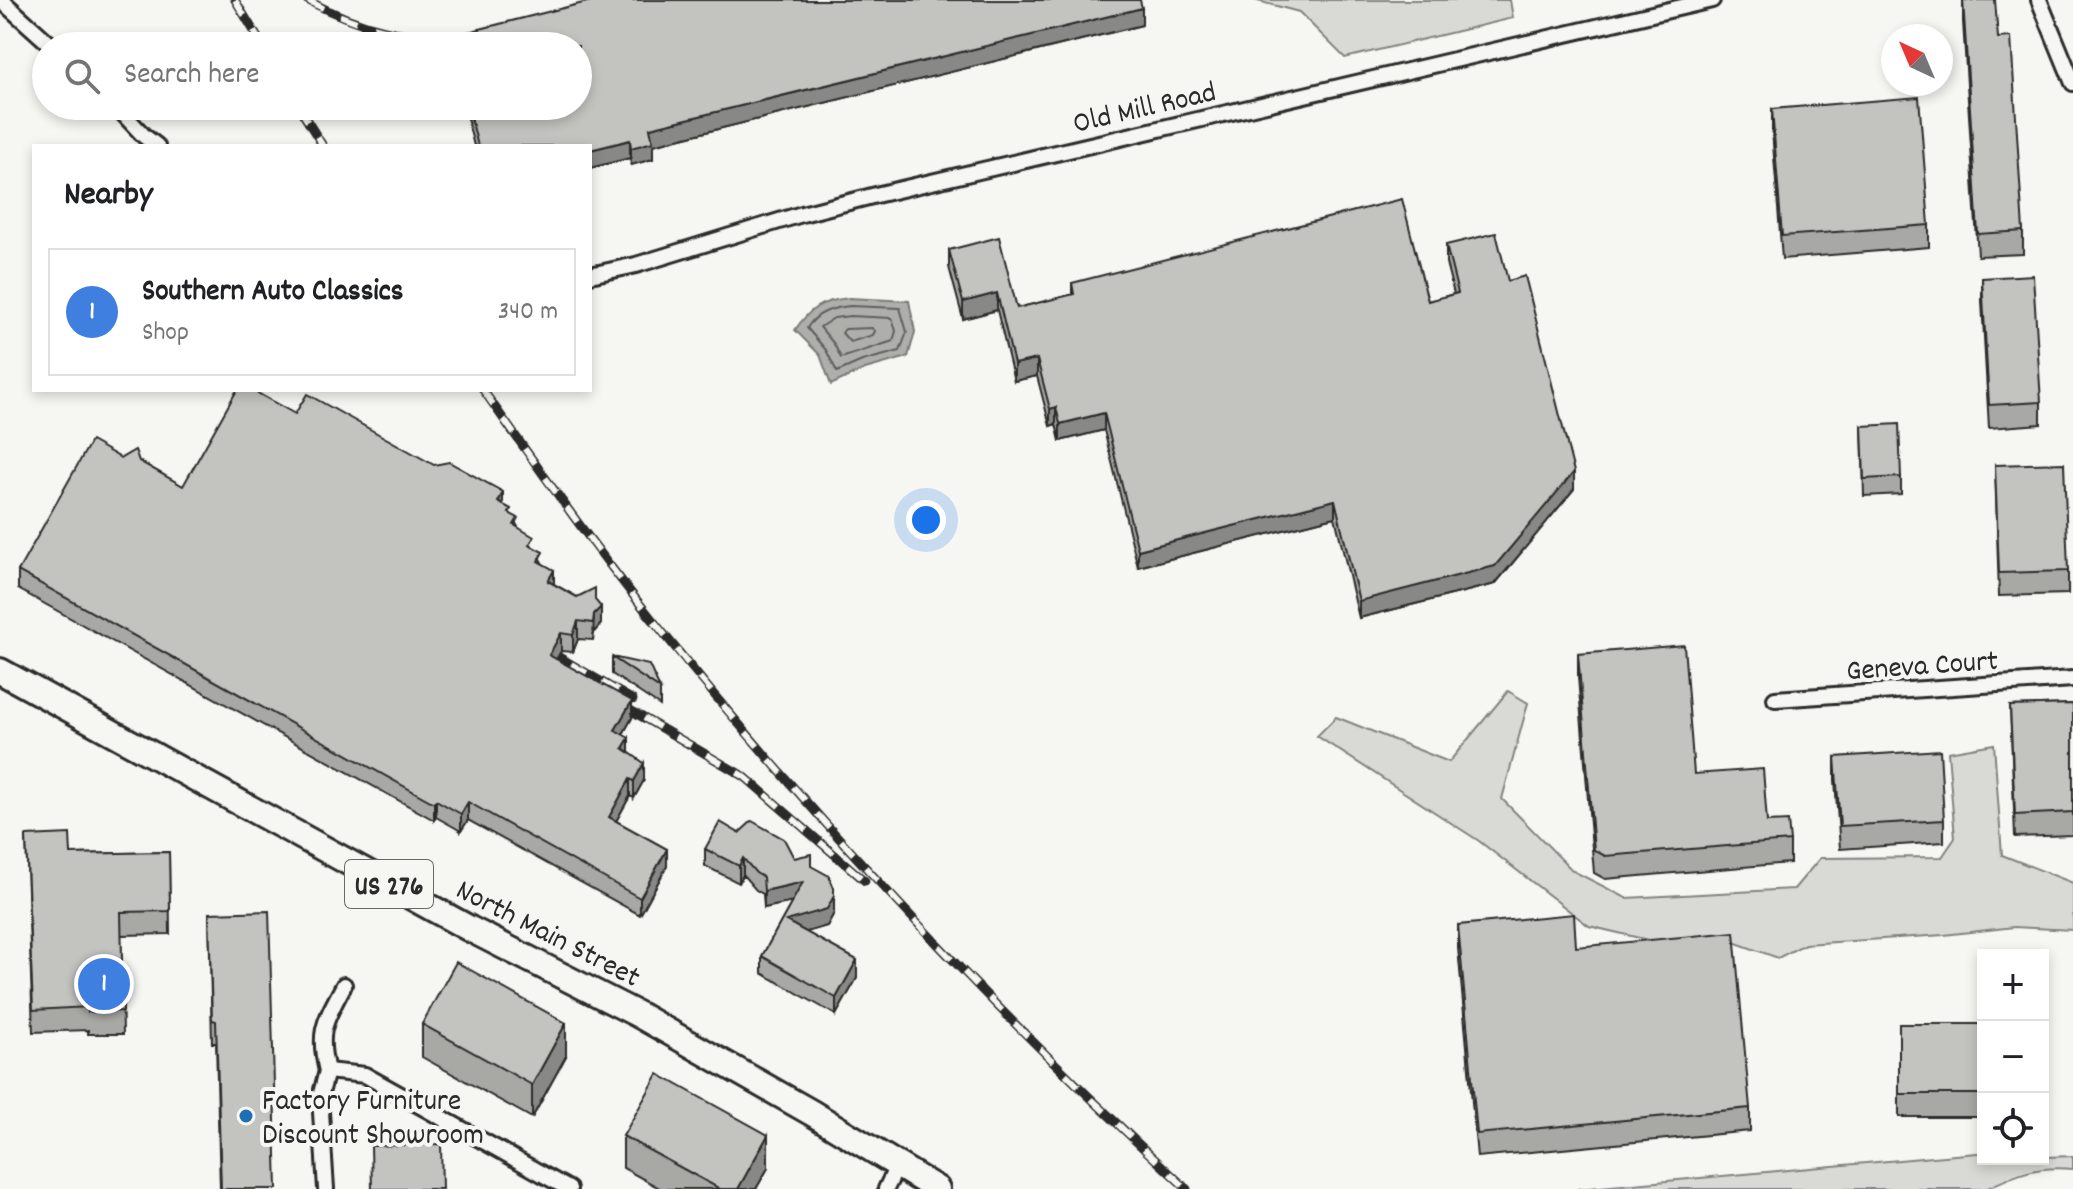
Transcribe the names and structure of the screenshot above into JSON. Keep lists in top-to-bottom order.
{
  "streets": {
    "main road": ["US 276", "North Main Street"],
    "street": ["Old Mill Road", "Geneva Court"]
  },
  "places": ["Factory Furniture Discount Showroom"],
  "north": "top left",
  "page": {
    "search": "Search here",
    "heading": "Nearby",
    "list": [
      {
        "mark": "1",
        "name": "Southern Auto Classics",
        "note": "Shop",
        "value": "340 m"
      }
    ],
    "map_buttons": ["+", "−"],
    "pins": "1"
  }
}
